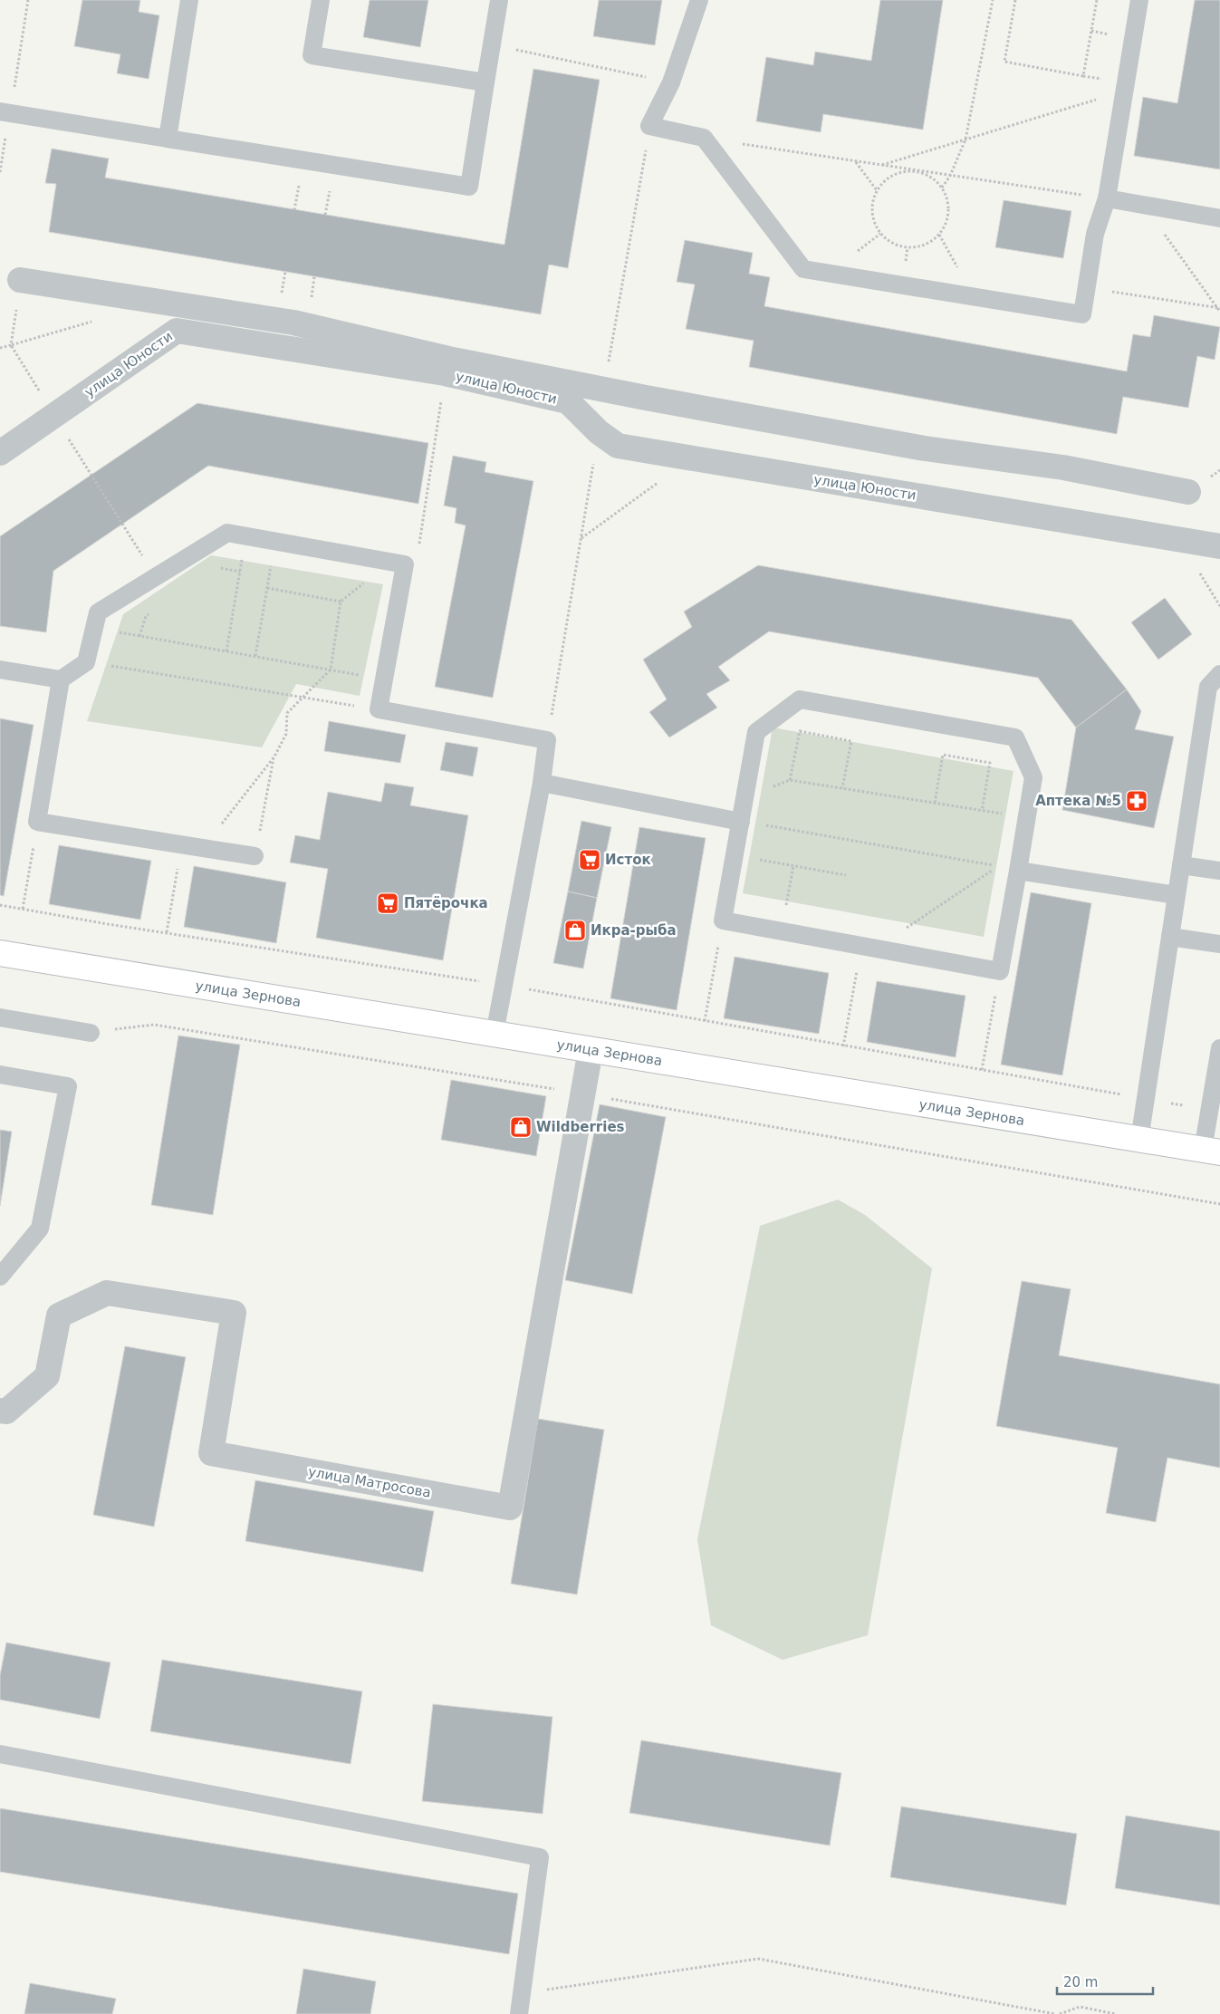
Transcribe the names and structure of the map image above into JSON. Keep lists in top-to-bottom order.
{
  "streets": {
    "main road": ["улица Зернова"],
    "street": ["улица Юности", "улица Матросова"]
  },
  "crossings": [
    ["улица Зернова", "улица Матросова"]
  ],
  "places": {
    "pharmacy": ["Аптека №5"],
    "supermarket": ["Исток", "Пятёрочка"],
    "shop": ["Икра-рыба", "Wildberries"]
  },
  "scale_bar": "20 m"
}
